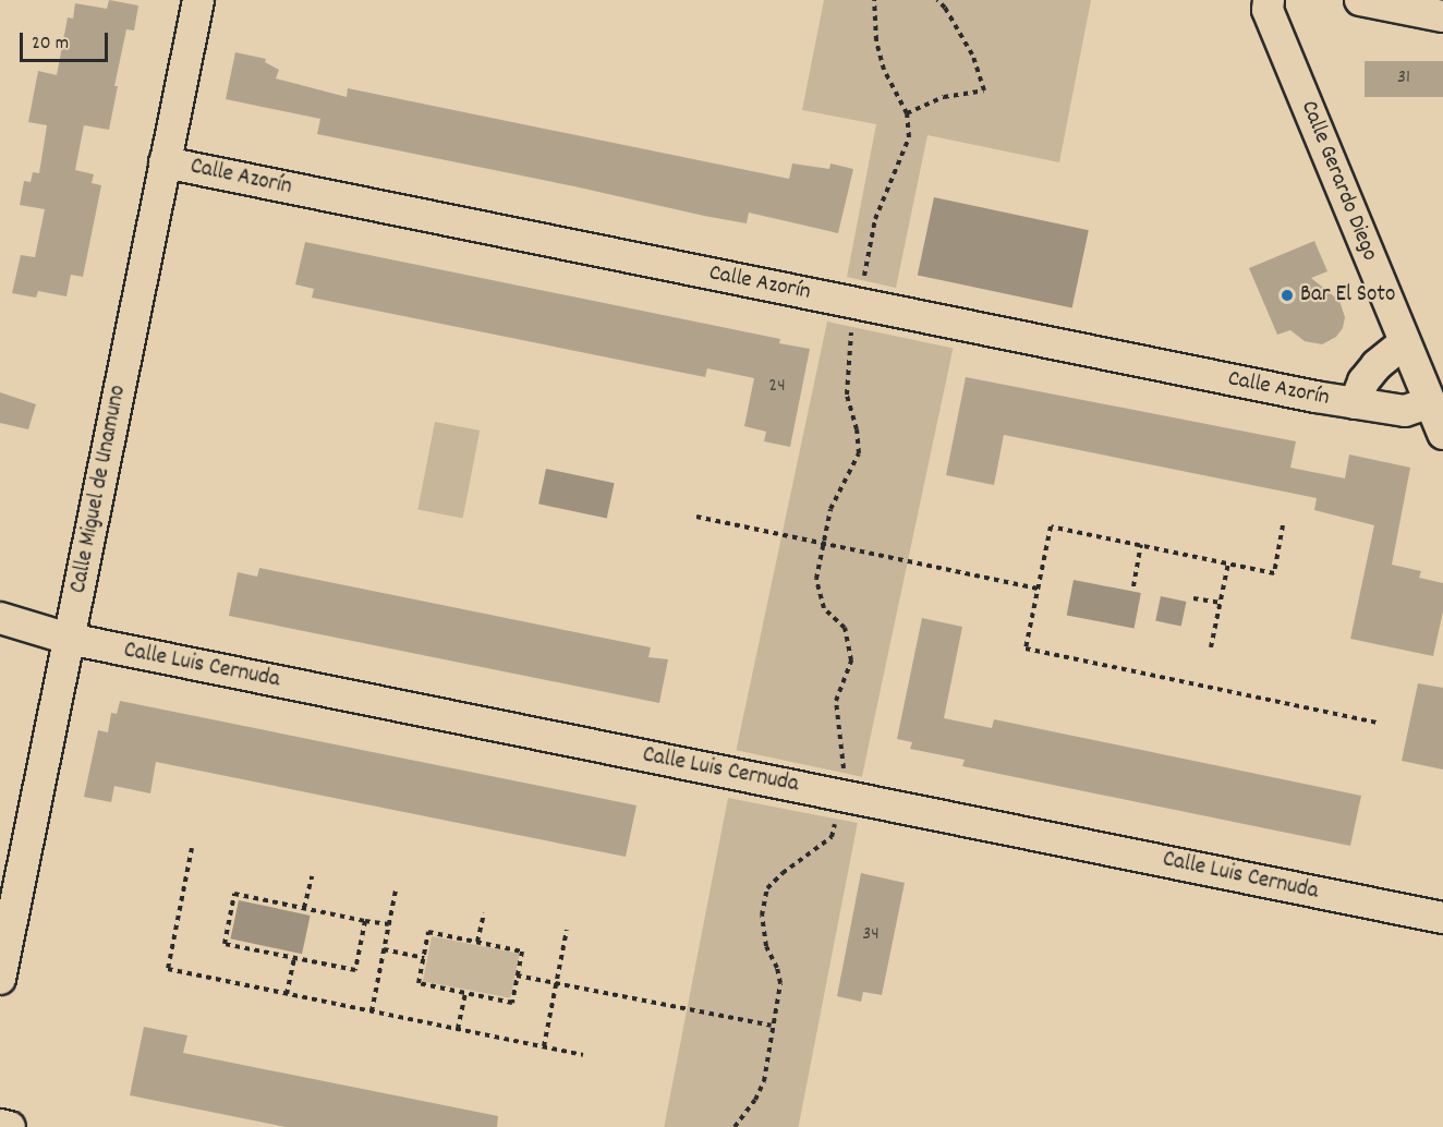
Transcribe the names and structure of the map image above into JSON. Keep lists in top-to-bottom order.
{
  "streets": {
    "street": [
      "Calle Azorín",
      "Calle Gerardo Diego",
      "Calle Miguel de Unamuno",
      "Calle Luis Cernuda"
    ]
  },
  "crossings": [
    ["Calle Azorín", "Calle Gerardo Diego"],
    ["Calle Azorín", "Calle Miguel de Unamuno"],
    ["Calle Miguel de Unamuno", "Calle Luis Cernuda"]
  ],
  "places": ["Bar El Soto"],
  "house_numbers": ["31", "24", "34"],
  "scale_bar": "20 m"
}
